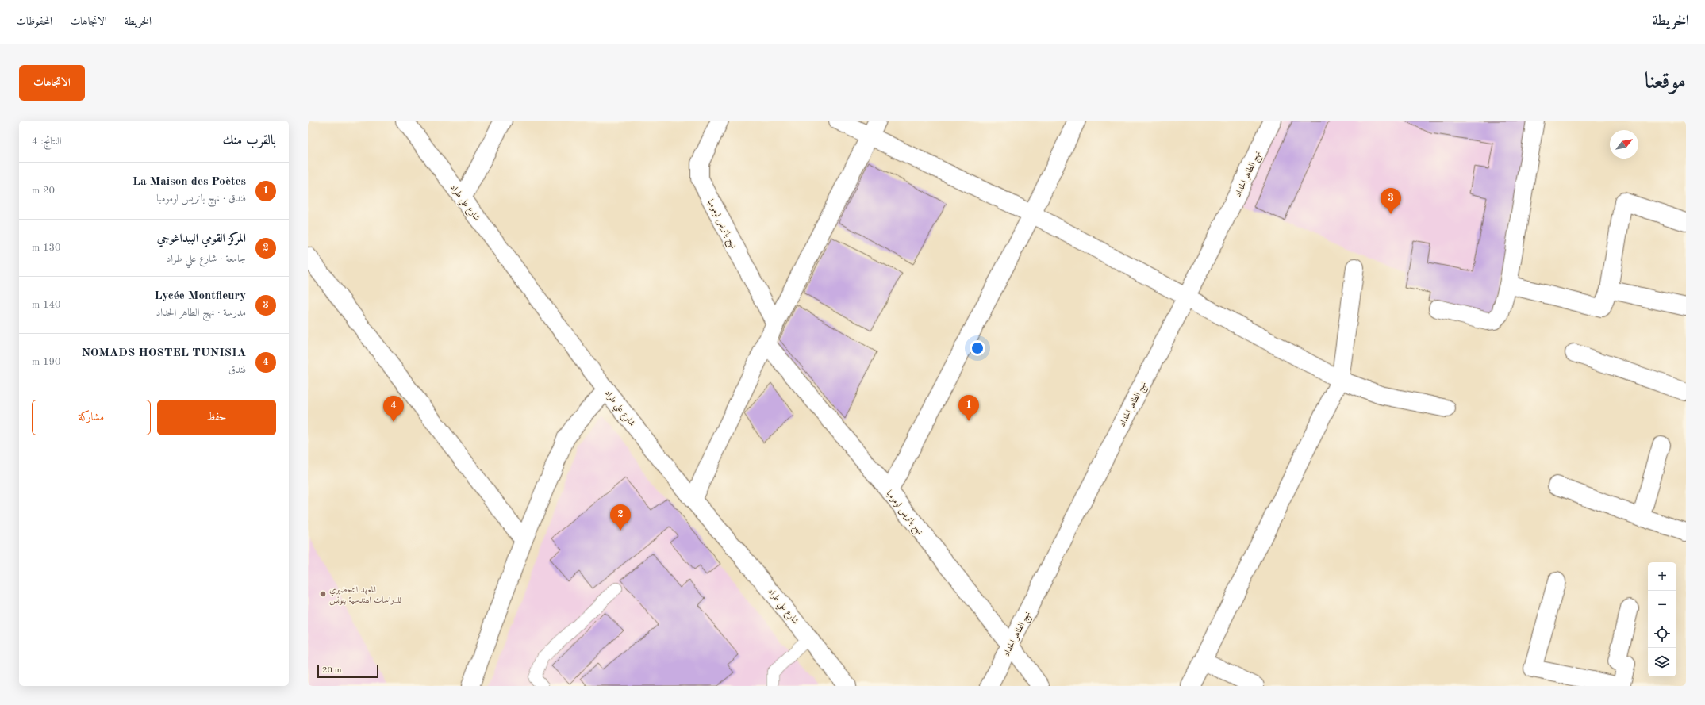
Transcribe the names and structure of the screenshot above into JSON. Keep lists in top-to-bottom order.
{
  "streets": {
    "street": ["نهج الطاهر الحداد", "شارع علي طراد", "نهج باتريس لومومبا"]
  },
  "crossings": [
    ["نهج الطاهر الحداد", "نهج باتريس لومومبا"]
  ],
  "places": ["المعهد التحضيري للدراسات الهندسية بتونس"],
  "scale_bar": "20 m",
  "north": "top right",
  "page": {
    "header": "الخريطة",
    "nav": ["الخريطة", "الاتجاهات", "المحفوظات"],
    "title": "موقعنا",
    "buttons": [
      "الاتجاهات",
      ["حفظ", "مشاركة"]
    ],
    "heading": ["بالقرب منك", "النتائج: 4"],
    "list": [
      {
        "mark": "1",
        "name": "La Maison des Poètes",
        "note": "فندق · نهج باتريس لومومبا",
        "value": "20 m"
      },
      {
        "mark": "2",
        "name": "المركز القومي البيداغوجي",
        "note": "جامعة · شارع علي طراد",
        "value": "130 m"
      },
      {
        "mark": "3",
        "name": "Lycée Montfleury",
        "note": "مدرسة · نهج الطاهر الحداد",
        "value": "140 m"
      },
      {
        "mark": "4",
        "name": "NOMADS HOSTEL TUNISIA",
        "note": "فندق",
        "value": "190 m"
      }
    ],
    "pins": [
      "3",
      "1",
      "4",
      "2"
    ],
    "map_buttons": ["+", "−"],
    "scale": "20 m"
  }
}
